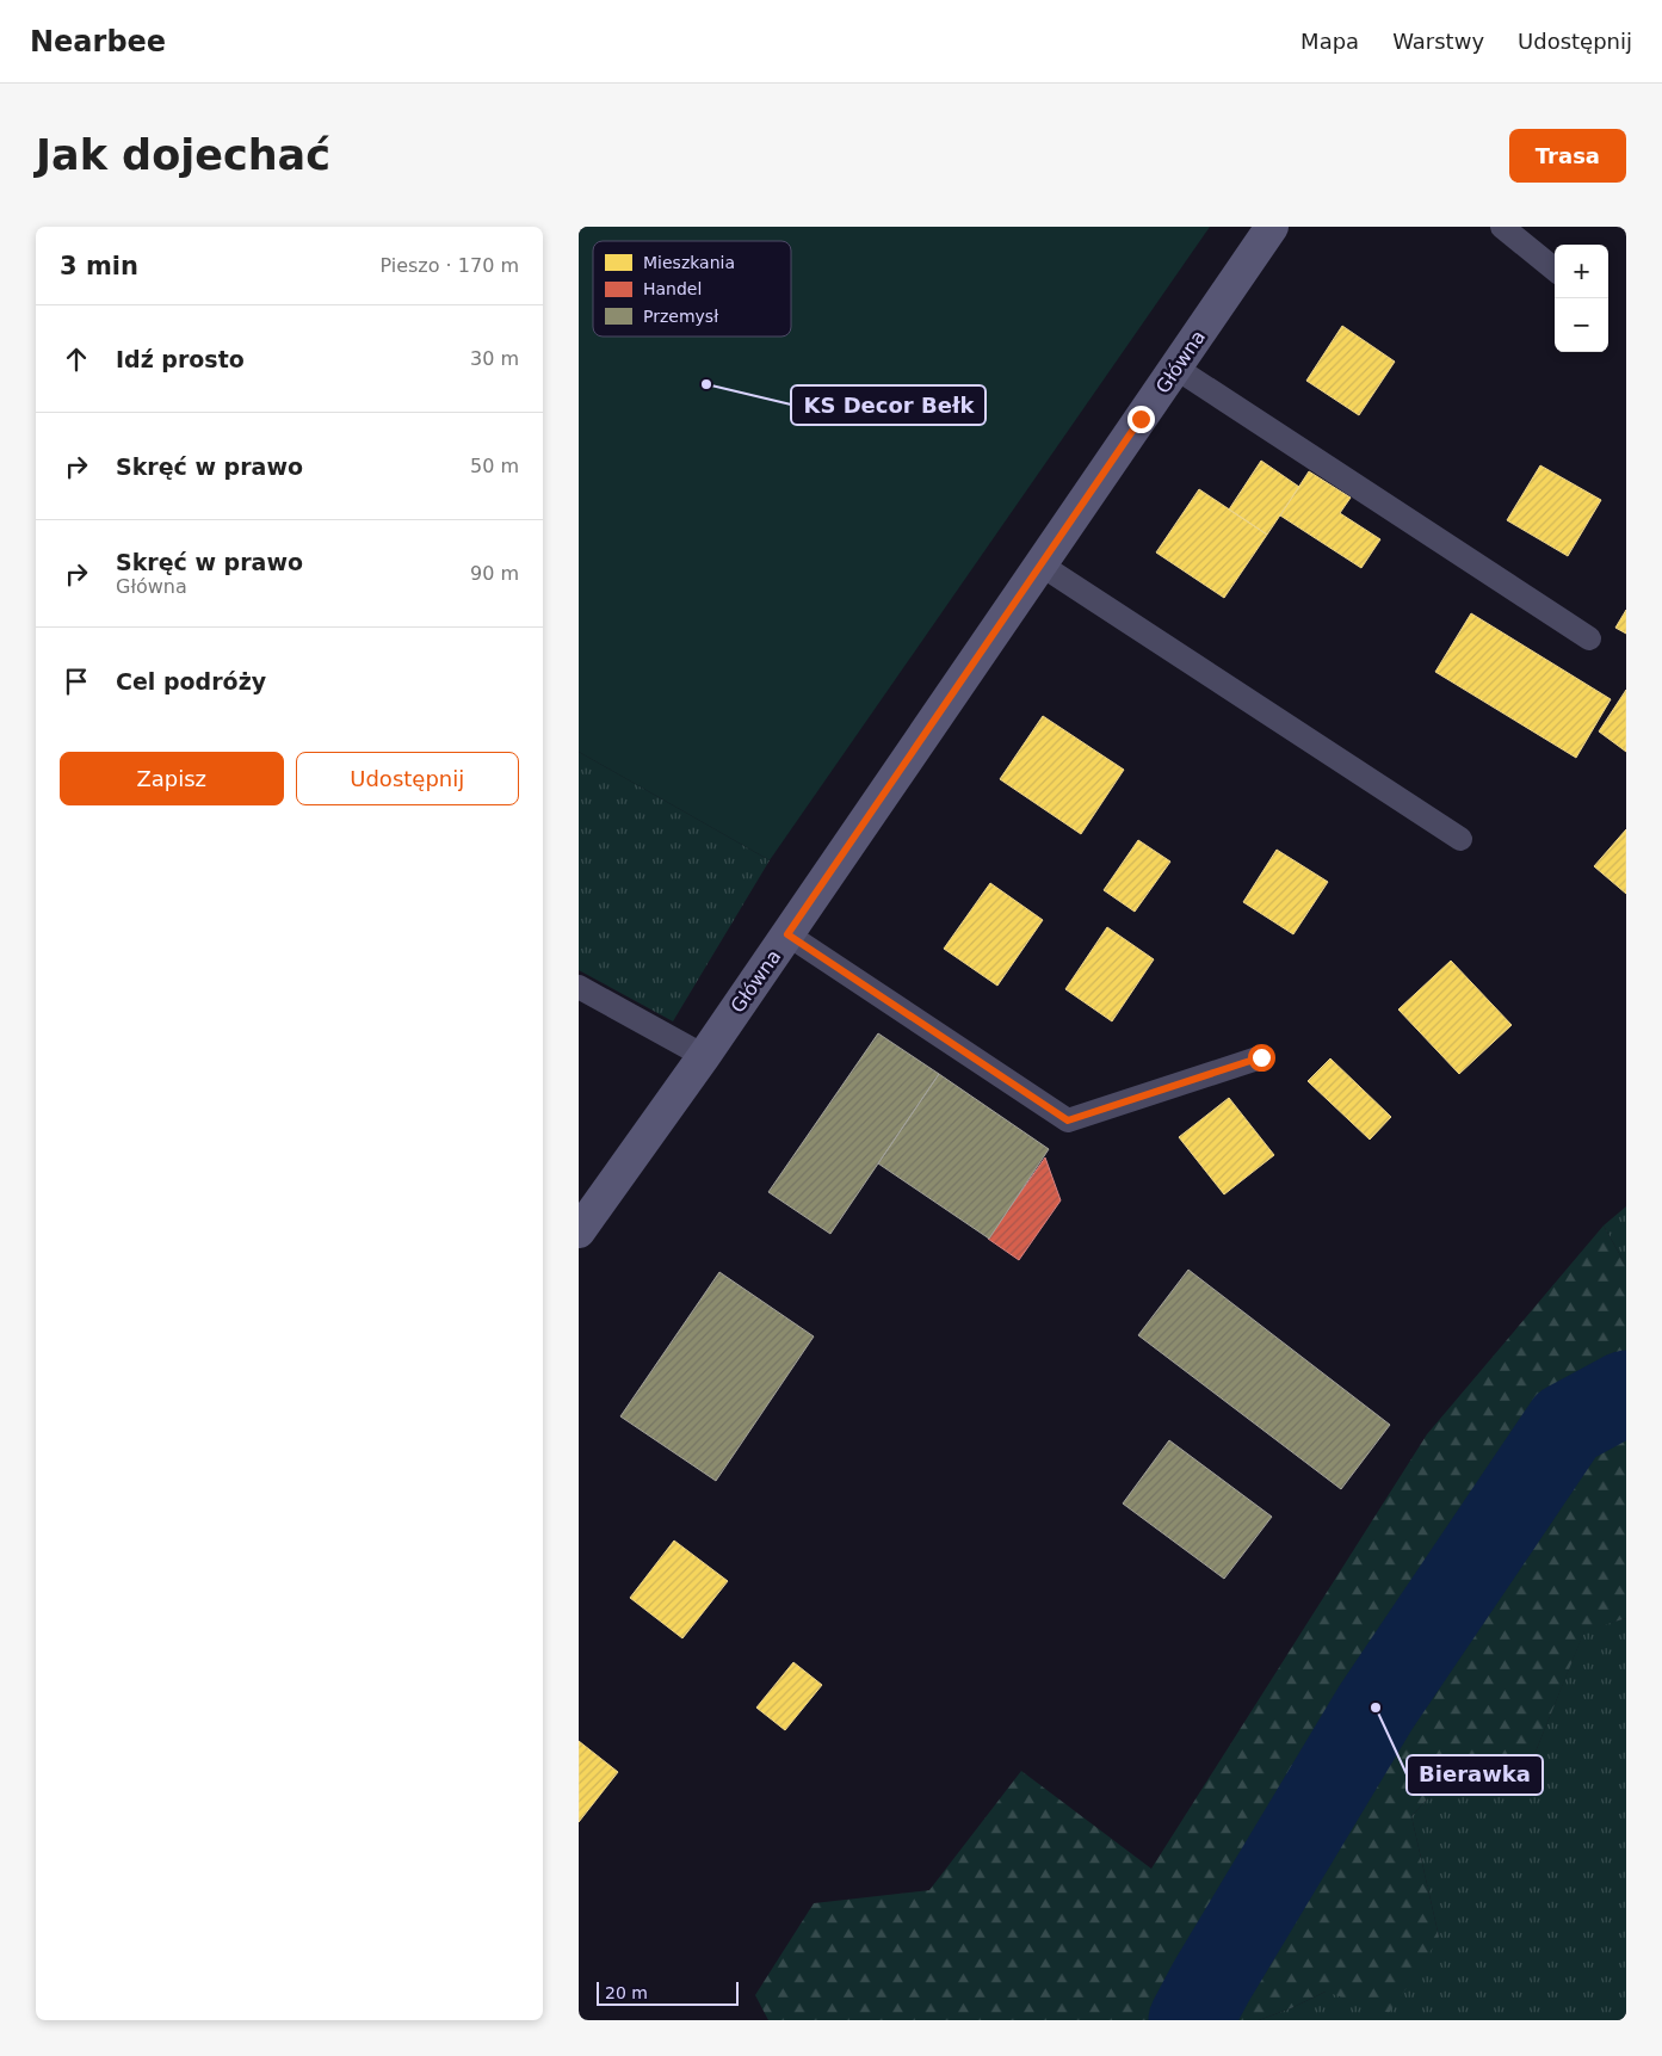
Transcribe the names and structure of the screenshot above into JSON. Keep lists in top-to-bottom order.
{
  "streets": {
    "main road": ["Główna"]
  },
  "places": ["KS Decor Bełk", "Bierawka"],
  "legend": ["Mieszkania", "Handel", "Przemysł"],
  "scale_bar": "20 m",
  "page": {
    "header": "Nearbee",
    "nav": ["Mapa", "Warstwy", "Udostępnij"],
    "buttons": [
      "Trasa",
      ["Zapisz", "Udostępnij"]
    ],
    "title": "Jak dojechać",
    "heading": ["3 min", "Pieszo · 170 m"],
    "map_buttons": ["+", "−"],
    "list": [
      ["Idź prosto", "30 m"],
      ["Skręć w prawo", "50 m"],
      ["Skręć w prawo", "Główna", "90 m"],
      "Cel podróży"
    ],
    "scale": "20 m"
  }
}
